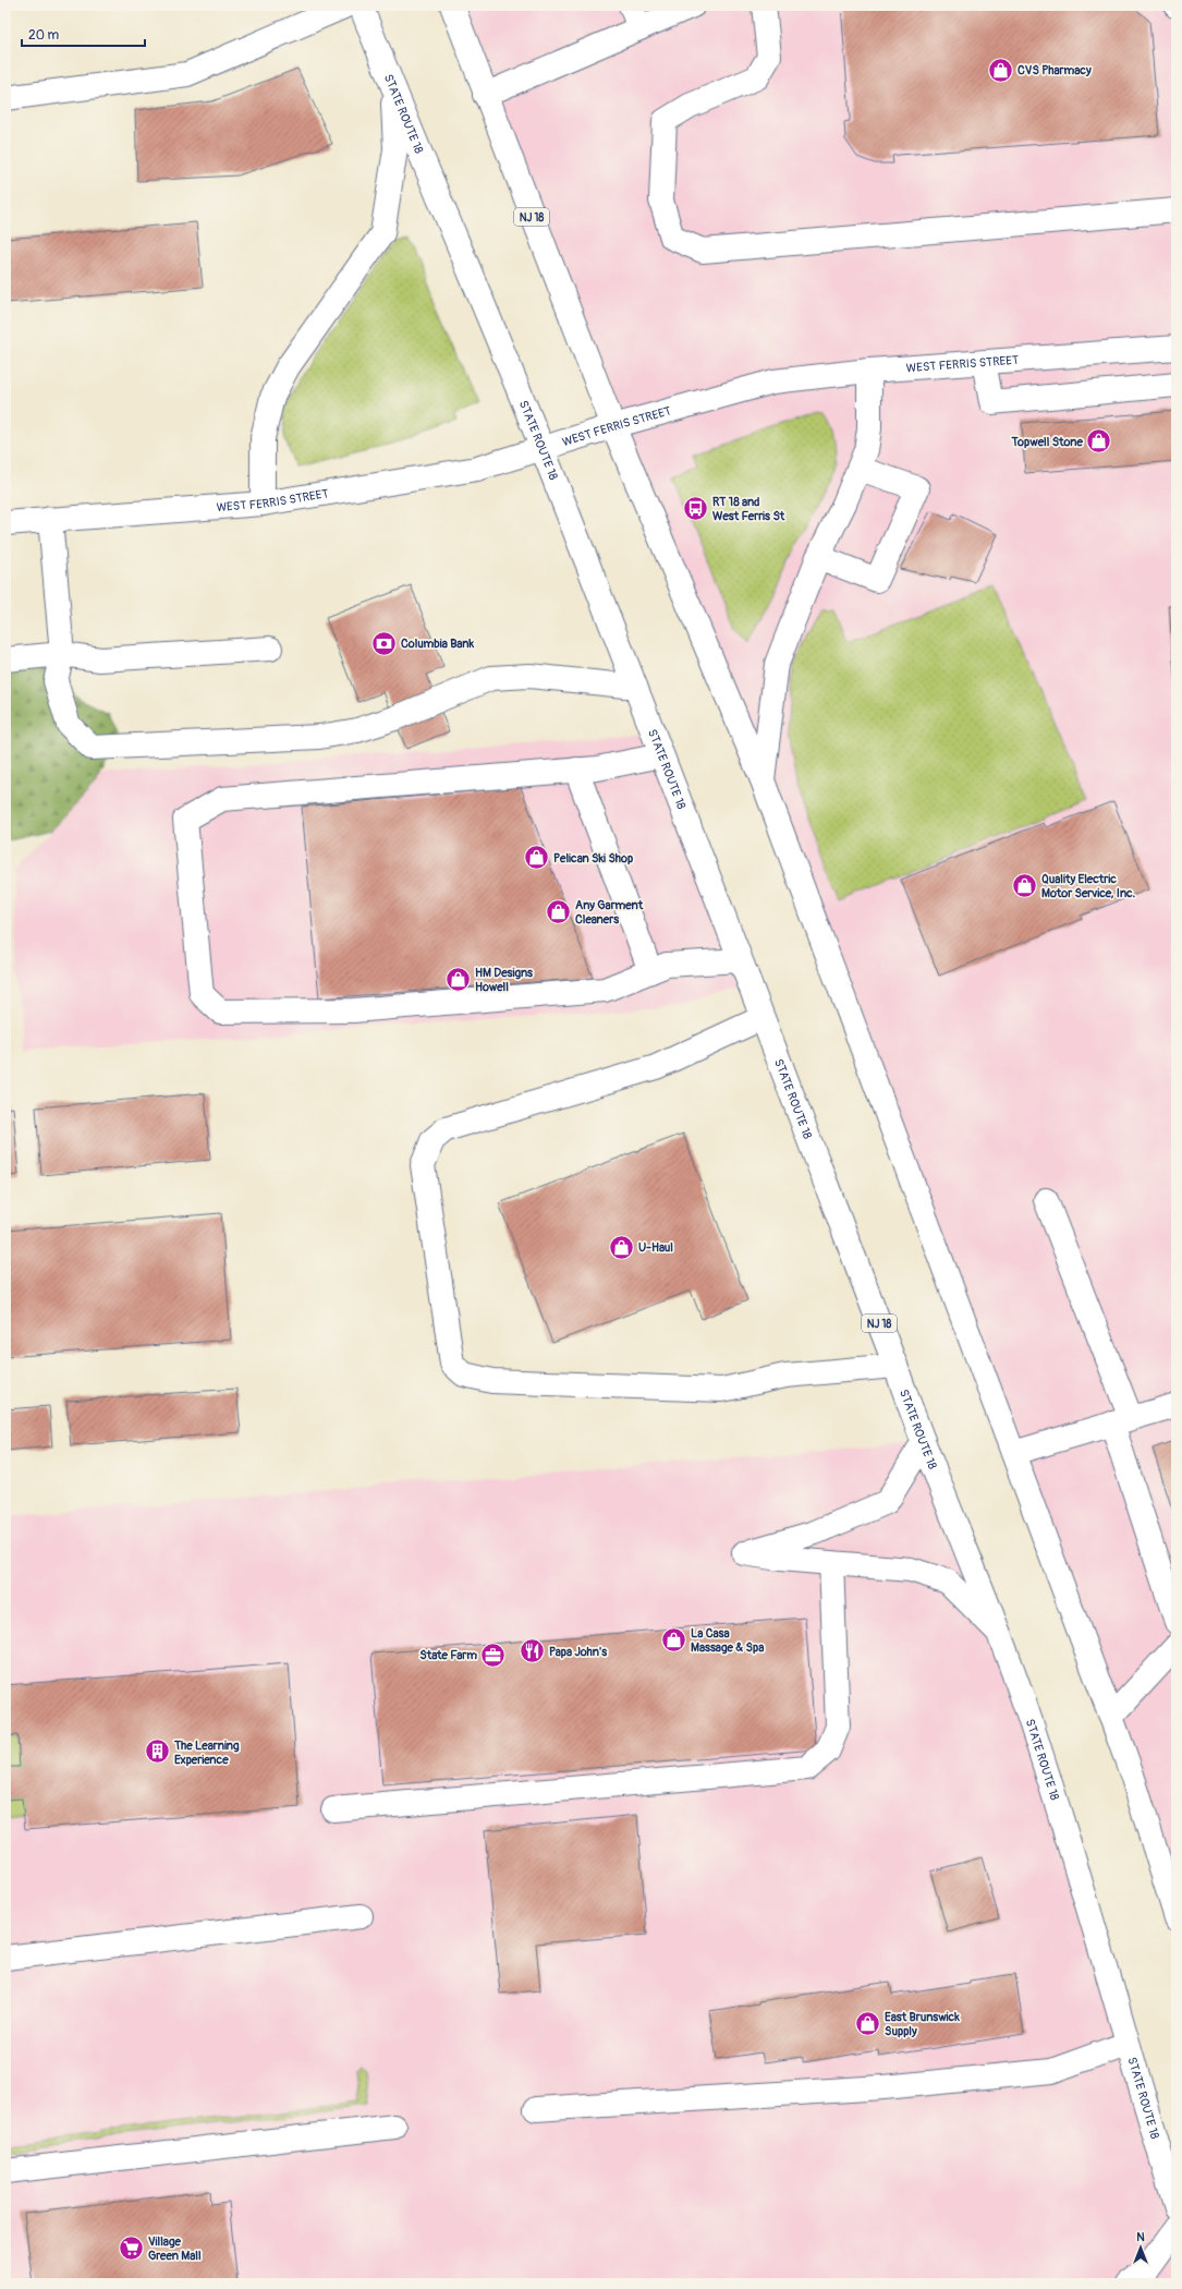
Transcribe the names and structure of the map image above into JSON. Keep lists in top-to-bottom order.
{
  "streets": {
    "main road": ["STATE ROUTE 18", "NJ 18", "WEST FERRIS STREET"]
  },
  "crossings": [
    ["STATE ROUTE 18", "WEST FERRIS STREET"],
    ["NJ 18", "WEST FERRIS STREET"]
  ],
  "places": {
    "shop": [
      "CVS Pharmacy",
      "Topwell Stone",
      "Pelican Ski Shop",
      "Quality Electric Motor Service, Inc.",
      "Any Garment Cleaners",
      "HM Designs Howell",
      "U-Haul",
      "La Casa Massage & Spa",
      "East Brunswick Supply"
    ],
    "bus stop": ["RT 18 and West Ferris St"],
    "bank": ["Columbia Bank"],
    "restaurant": ["Papa John's"],
    "office": ["State Farm"],
    "building": ["The Learning Experience"],
    "supermarket": ["Village Green Mall"]
  },
  "scale_bar": "20 m",
  "north": "top"
}
